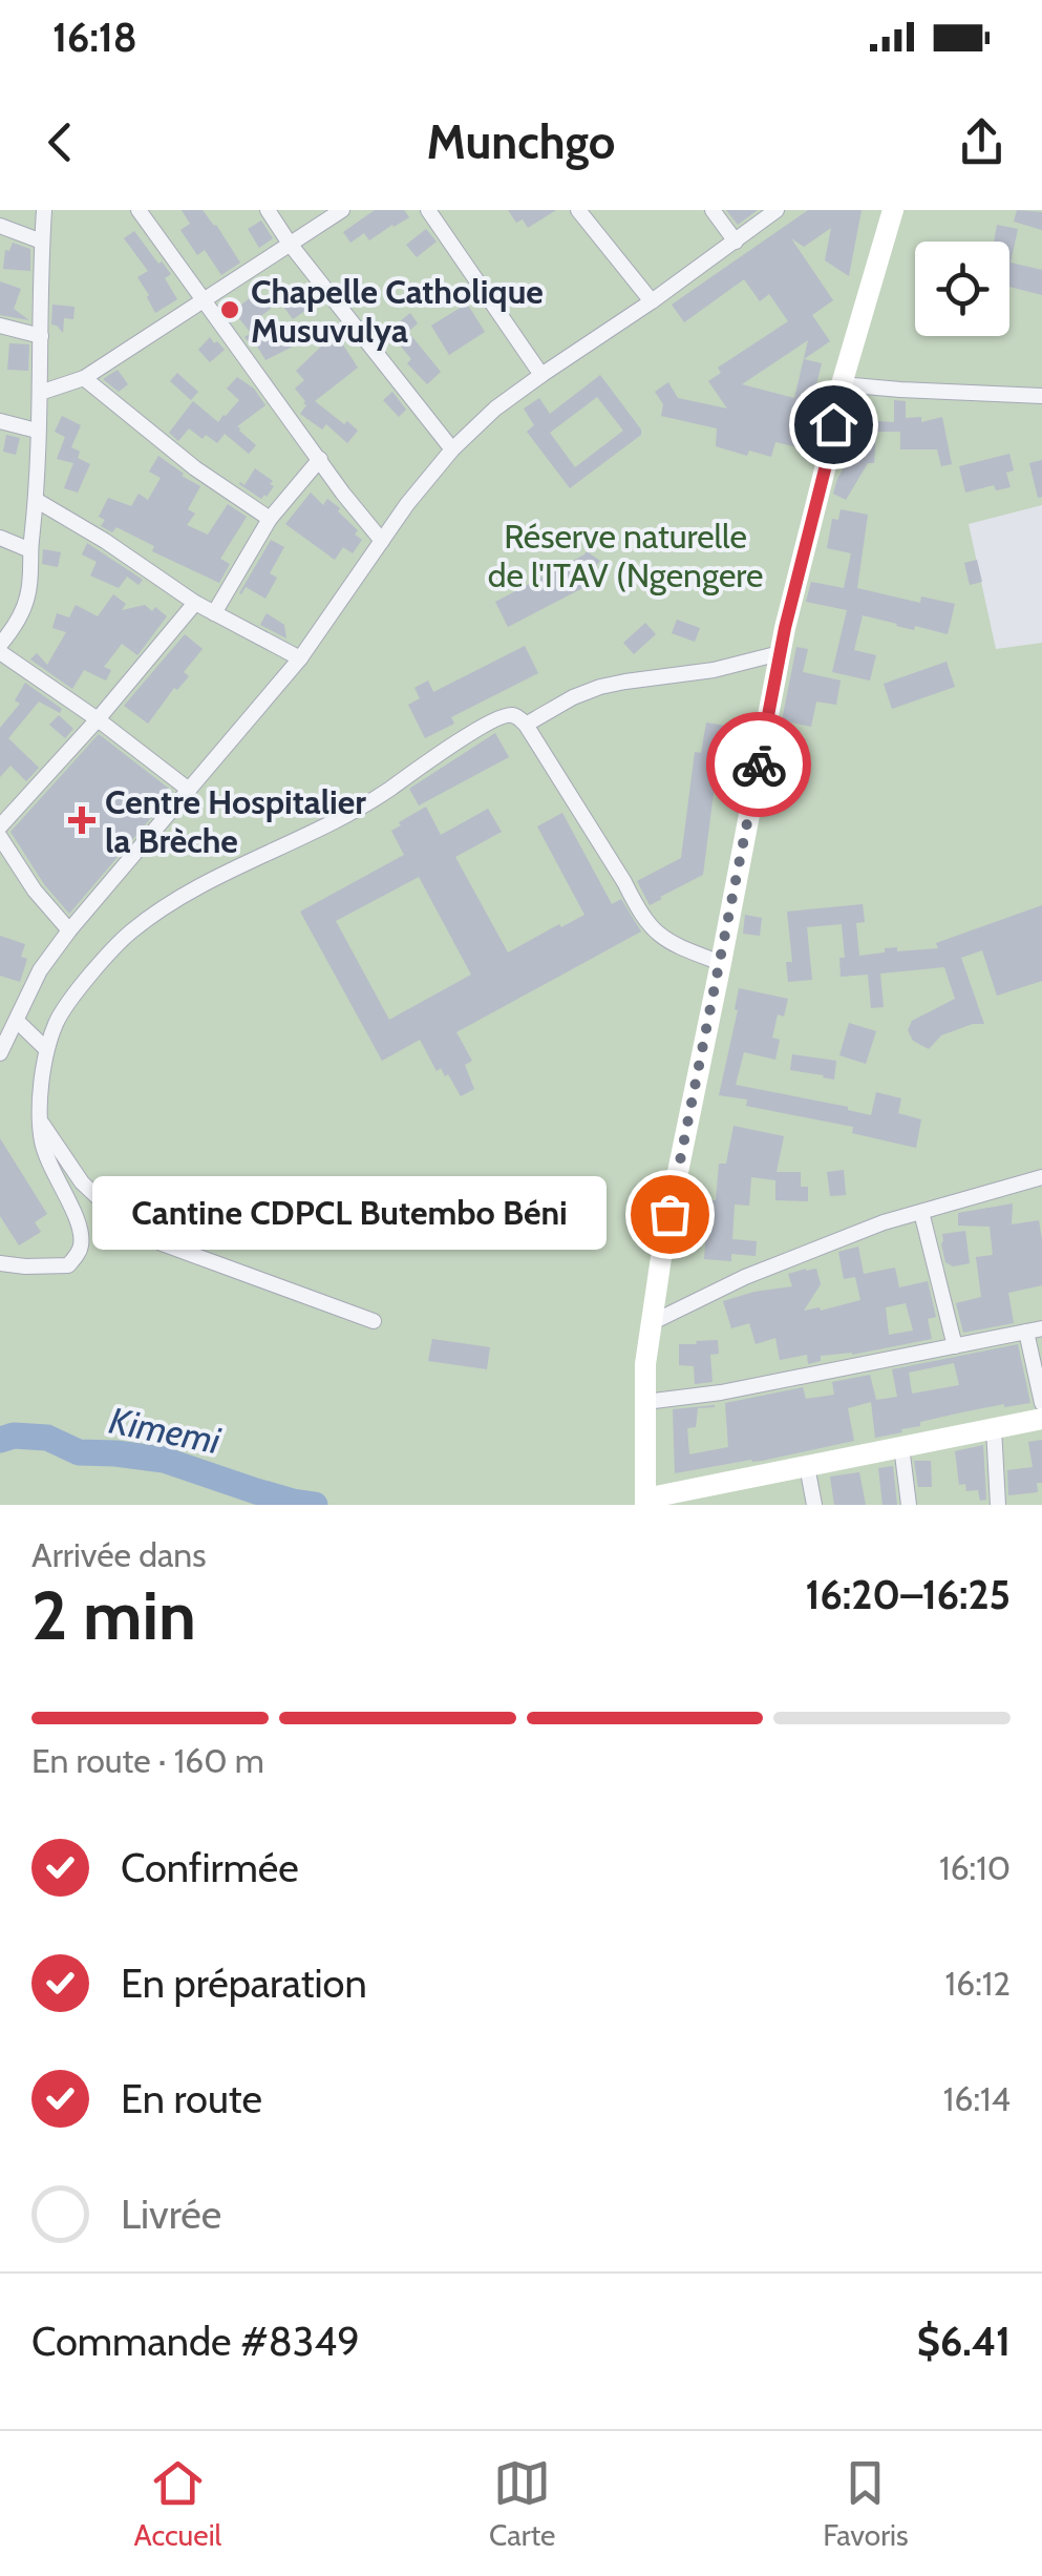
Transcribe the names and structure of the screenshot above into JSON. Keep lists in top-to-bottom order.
{
  "water": ["Kimemi"],
  "parks": ["Réserve naturelle de l'ITAV (Ngengere"],
  "places": {
    "other": ["Chapelle Catholique Musuvulya", "Cantine CDPCL Butembo Béni"],
    "health": ["Centre Hospitalier la Brèche"]
  },
  "page": {
    "status": "16:18",
    "header": "Munchgo",
    "bubble": "Cantine CDPCL Butembo Béni",
    "heading": ["2 min", "Arrivée dans", "16:20–16:25"],
    "panel": ["Commande #8349", "$6.41"],
    "bar": "En route · 160 m",
    "list": [
      ["Confirmée", "16:10"],
      ["En préparation", "16:12"],
      ["En route", "16:14"],
      "Livrée"
    ],
    "tabs": ["Accueil", "Carte", "Favoris"]
  }
}
